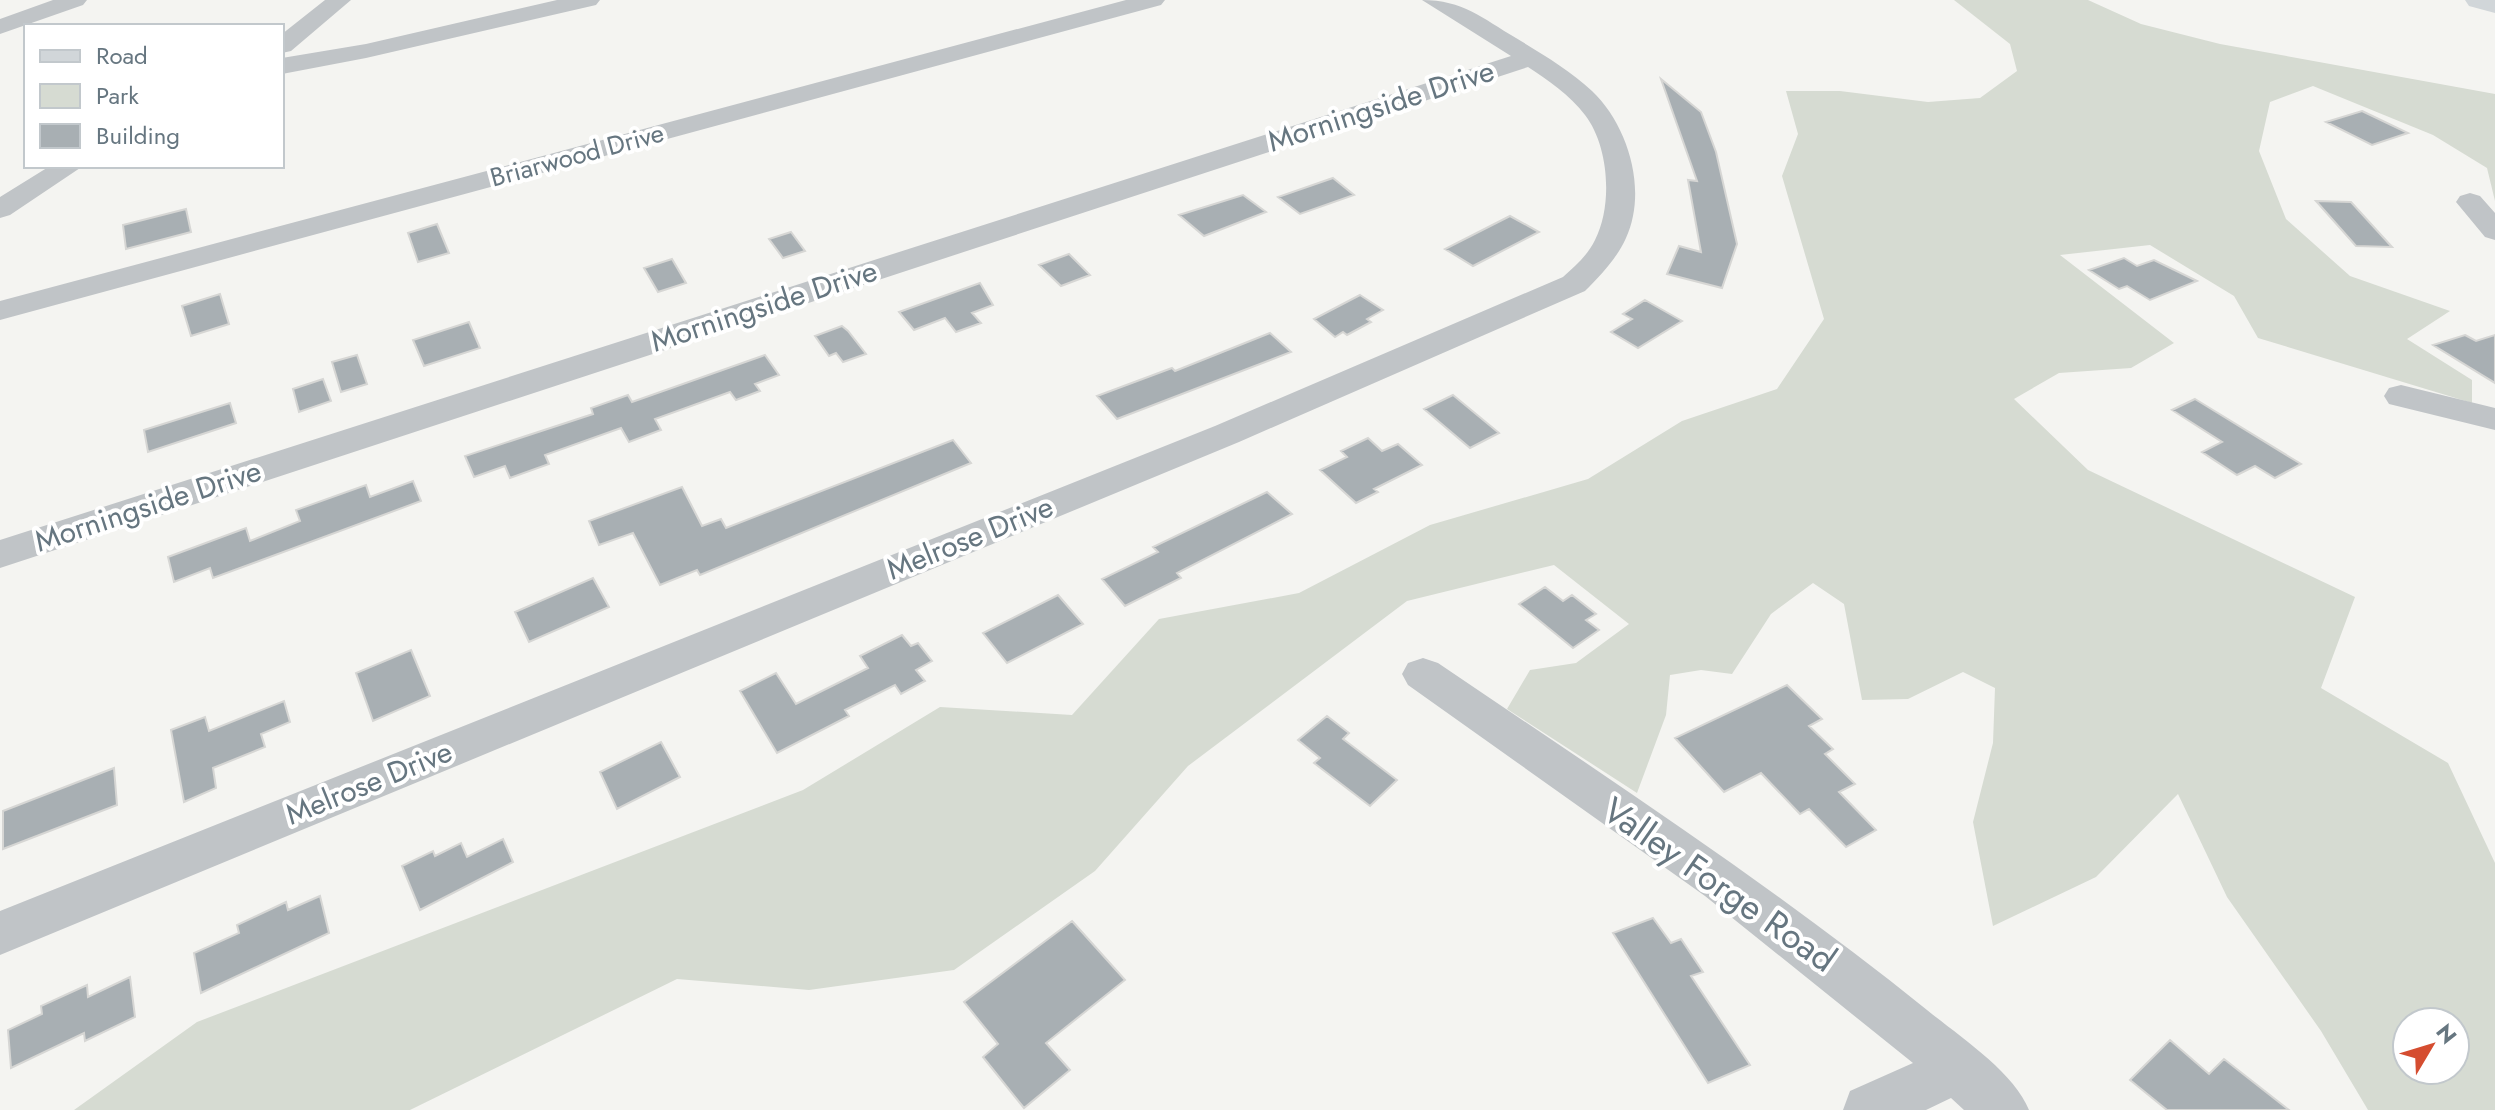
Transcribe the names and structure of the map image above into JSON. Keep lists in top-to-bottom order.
{
  "streets": {
    "street": [
      "Morningside Drive",
      "Briarwood Drive",
      "Melrose Drive",
      "Valley Forge Road"
    ]
  },
  "crossings": [
    ["Morningside Drive", "Melrose Drive"]
  ],
  "legend": ["Road", "Park", "Building"],
  "north": "top right"
}
